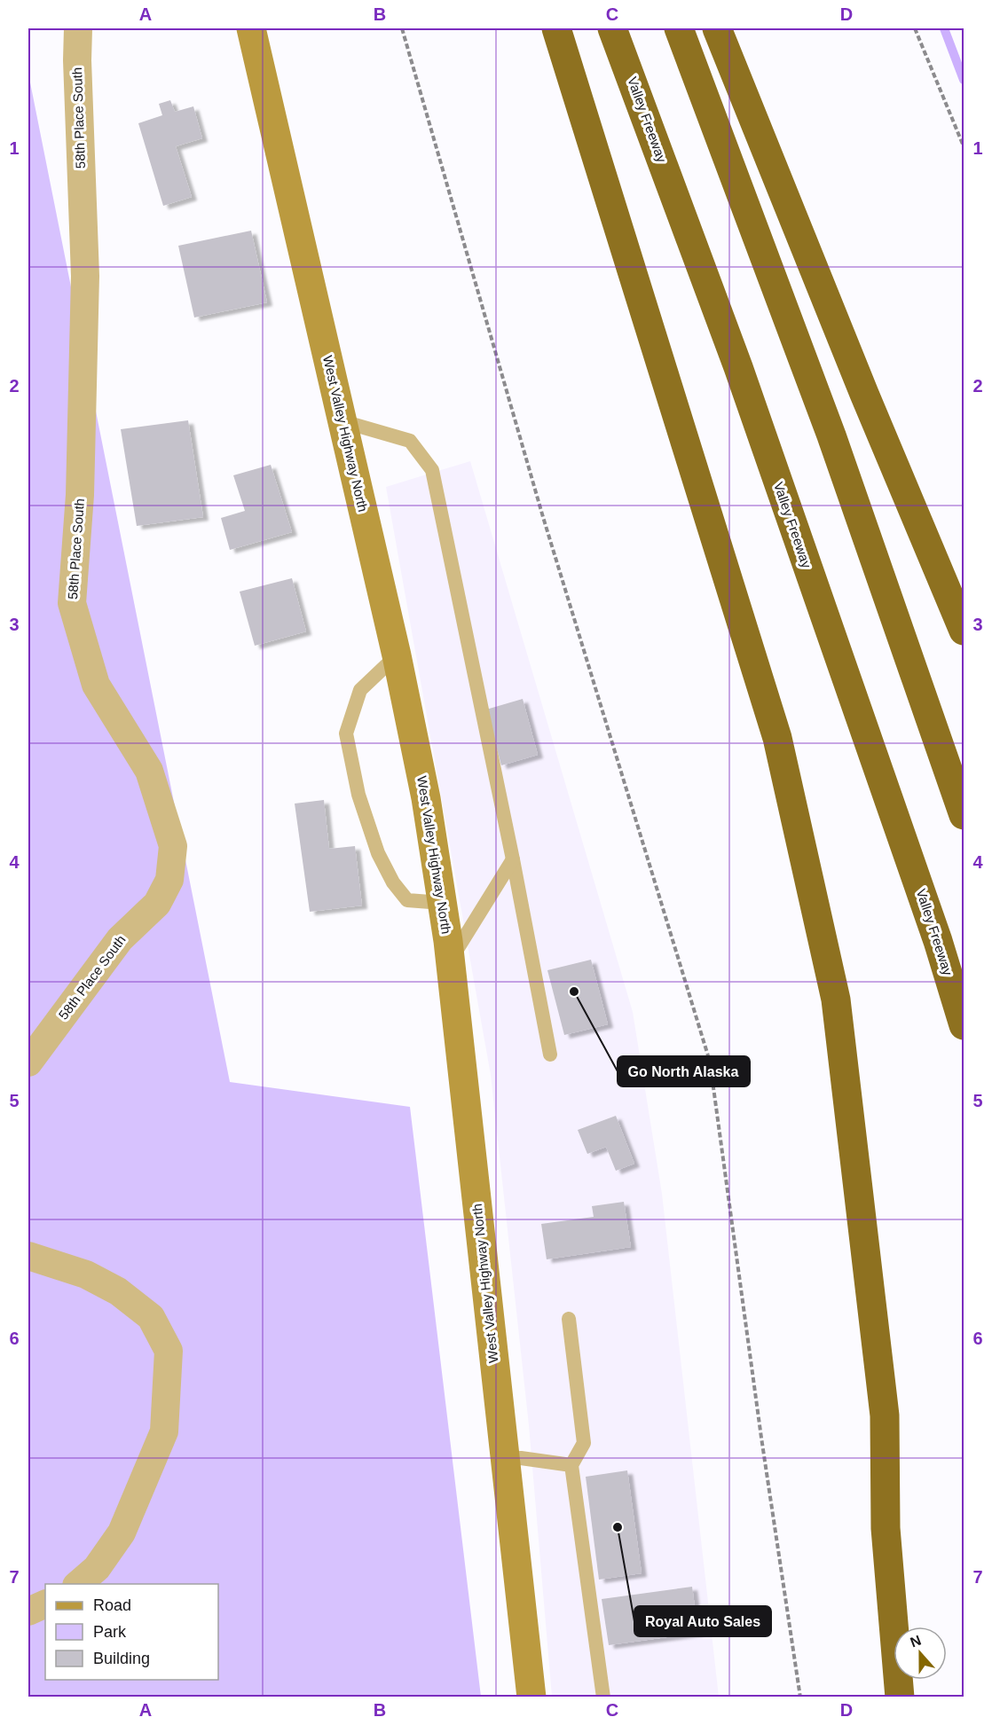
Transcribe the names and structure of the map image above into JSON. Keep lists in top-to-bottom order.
{
  "streets": {
    "highway": ["Valley Freeway"],
    "main road": ["West Valley Highway North"],
    "street": ["58th Place South"]
  },
  "places": ["Go North Alaska", "Royal Auto Sales"],
  "legend": ["Road", "Park", "Building"],
  "north": "top",
  "grid": {
    "columns": [
      "A",
      "B",
      "C",
      "D"
    ],
    "rows": [
      "1",
      "2",
      "3",
      "4",
      "5",
      "6",
      "7"
    ]
  }
}
